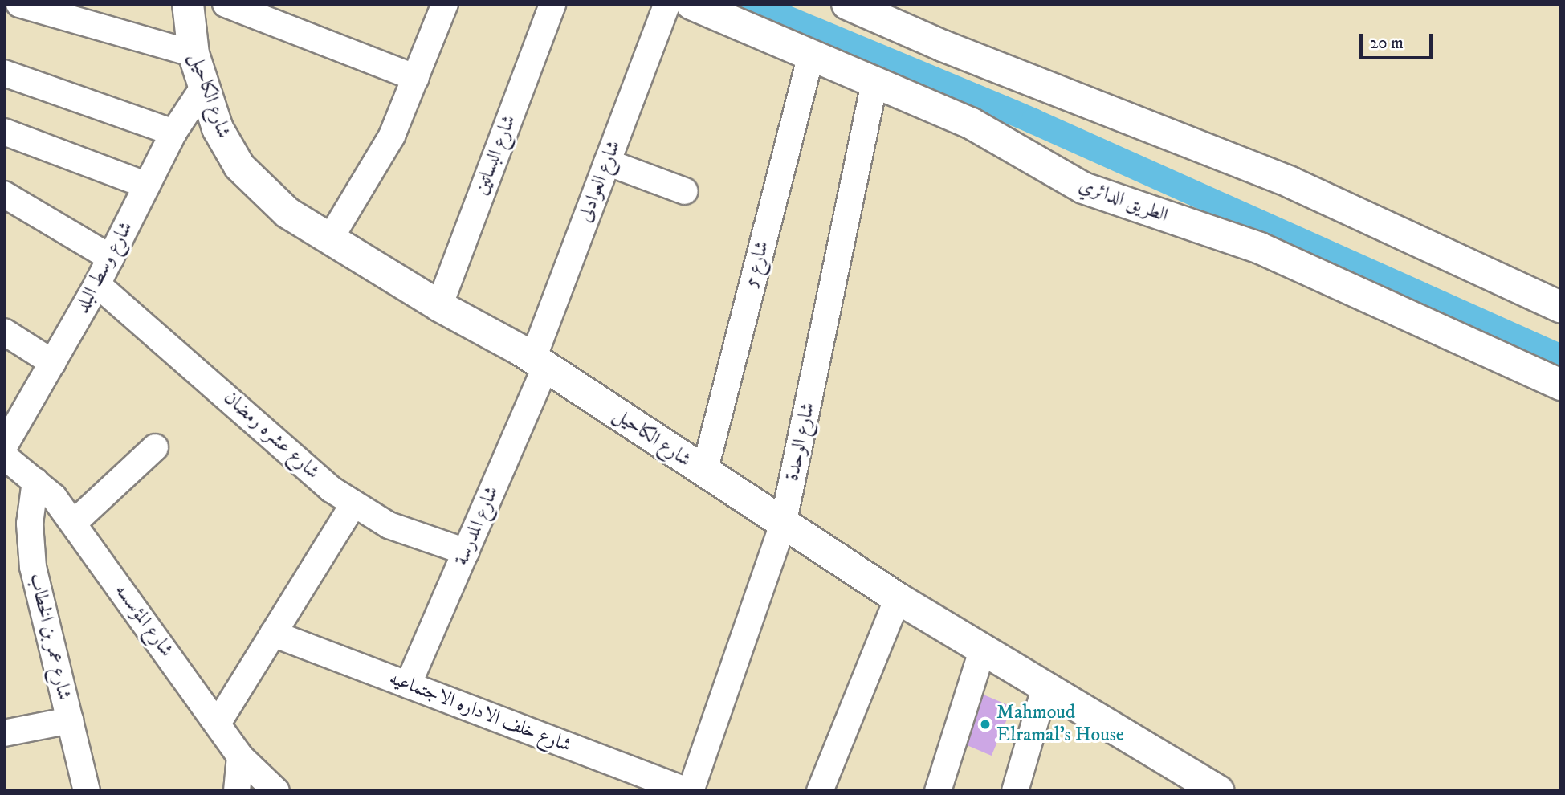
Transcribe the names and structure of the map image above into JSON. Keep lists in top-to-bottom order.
{
  "streets": {
    "street": [
      "شارع الكاحيل",
      "شارع البساتين",
      "شارع العوادلى",
      "الطريق الدائري",
      "شارع 5",
      "شارع وسط البلد",
      "شارع عشره رمضان",
      "شارع الوحدة",
      "شارع المدرسة",
      "شارع المؤسسه",
      "شارع عمر بن الخطاب",
      "شارع خلف الاداره الاجتماعيه"
    ]
  },
  "crossings": [
    ["شارع الكاحيل", "شارع البساتين"],
    ["شارع الكاحيل", "شارع العوادلى"],
    ["شارع الكاحيل", "شارع 5"],
    ["شارع الكاحيل", "شارع وسط البلد"],
    ["شارع الكاحيل", "شارع الوحدة"],
    ["شارع الكاحيل", "شارع المدرسة"],
    ["شارع العوادلى", "شارع المدرسة"],
    ["الطريق الدائري", "شارع 5"],
    ["الطريق الدائري", "شارع الوحدة"],
    ["شارع وسط البلد", "شارع عشره رمضان"],
    ["شارع عشره رمضان", "شارع المدرسة"],
    ["شارع الوحدة", "شارع خلف الاداره الاجتماعيه"],
    ["شارع المدرسة", "شارع خلف الاداره الاجتماعيه"],
    ["شارع المؤسسه", "شارع عمر بن الخطاب"]
  ],
  "places": ["Mahmoud Elramal's House"],
  "scale_bar": "20 m"
}
